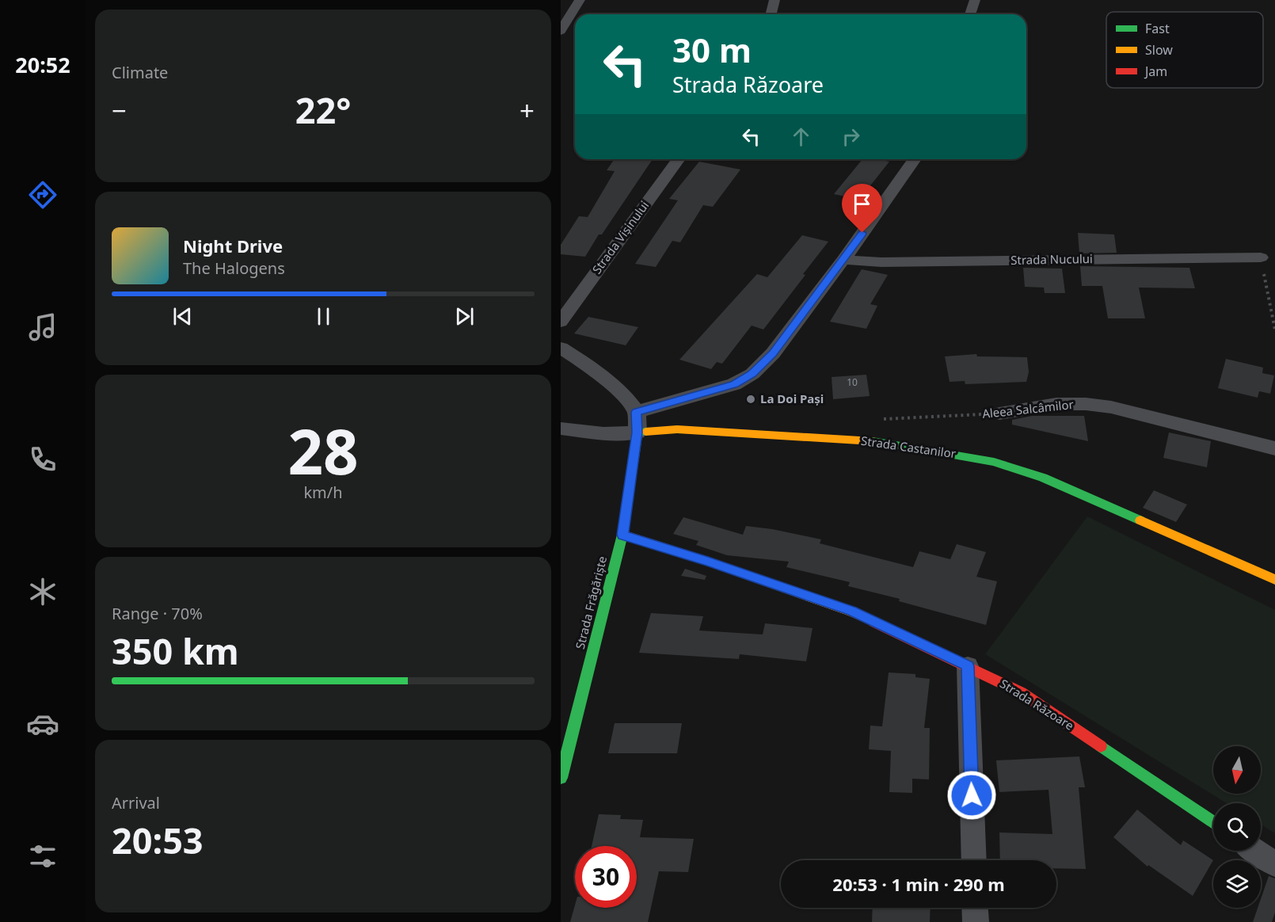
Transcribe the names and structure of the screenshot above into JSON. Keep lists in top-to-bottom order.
{
  "streets": {
    "street": [
      "Strada Vișinului",
      "Strada Nucului",
      "Aleea Salcâmilor",
      "Strada Castanilor",
      "Strada Frăgăriște",
      "Strada Răzoare"
    ]
  },
  "crossings": [
    ["Strada Castanilor", "Strada Frăgăriște"],
    ["Strada Frăgăriște", "Strada Răzoare"]
  ],
  "places": ["La Doi Pași"],
  "house_numbers": ["10"],
  "legend": ["Fast", "Slow", "Jam"],
  "north": "bottom",
  "page": {
    "tabs": "20:52",
    "tile": [
      "Climate",
      ["28", "km/h"],
      ["Range · 70%", "350 km"],
      ["Arrival", "20:53"]
    ],
    "turn": ["30 m", "Strada Răzoare"],
    "heat": ["−", "22°", "+"],
    "song": ["Night Drive", "The Halogens"],
    "limit": "30",
    "trip": "20:53 · 1 min · 290 m"
  }
}
